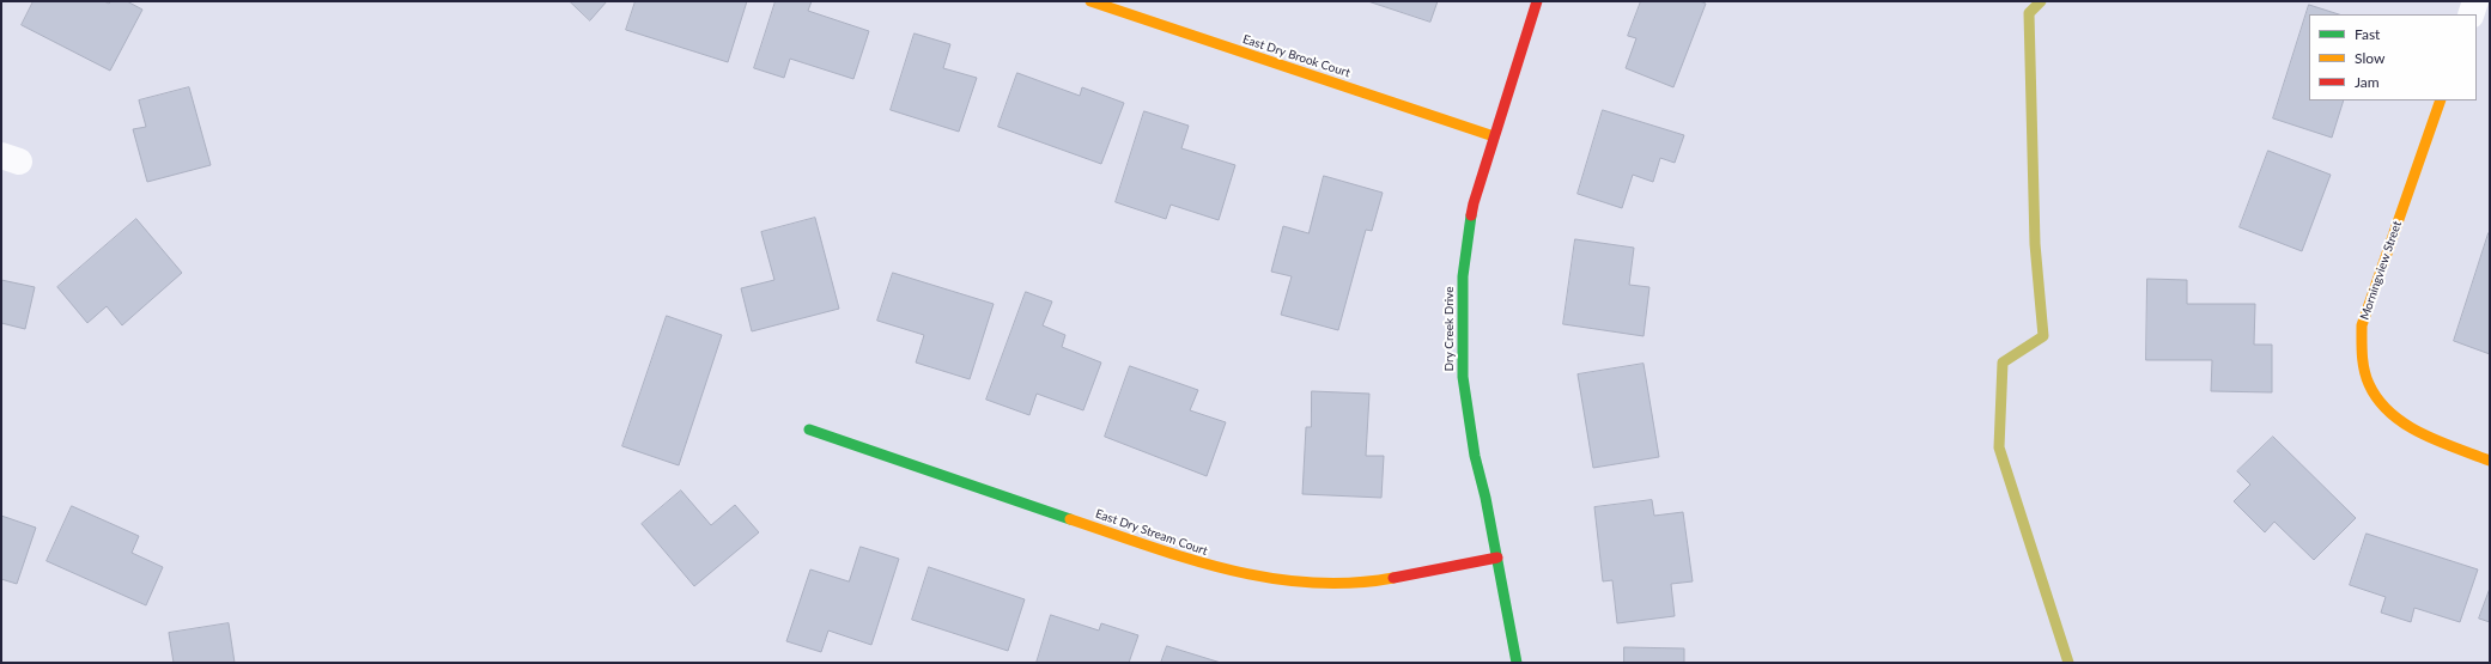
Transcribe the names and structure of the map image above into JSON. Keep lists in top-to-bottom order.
{
  "streets": {
    "street": [
      "East Dry Brook Court",
      "Morningview Street",
      "Dry Creek Drive",
      "East Dry Stream Court"
    ]
  },
  "crossings": [
    ["East Dry Brook Court", "Dry Creek Drive"],
    ["Dry Creek Drive", "East Dry Stream Court"]
  ],
  "legend": ["Fast", "Slow", "Jam"]
}
